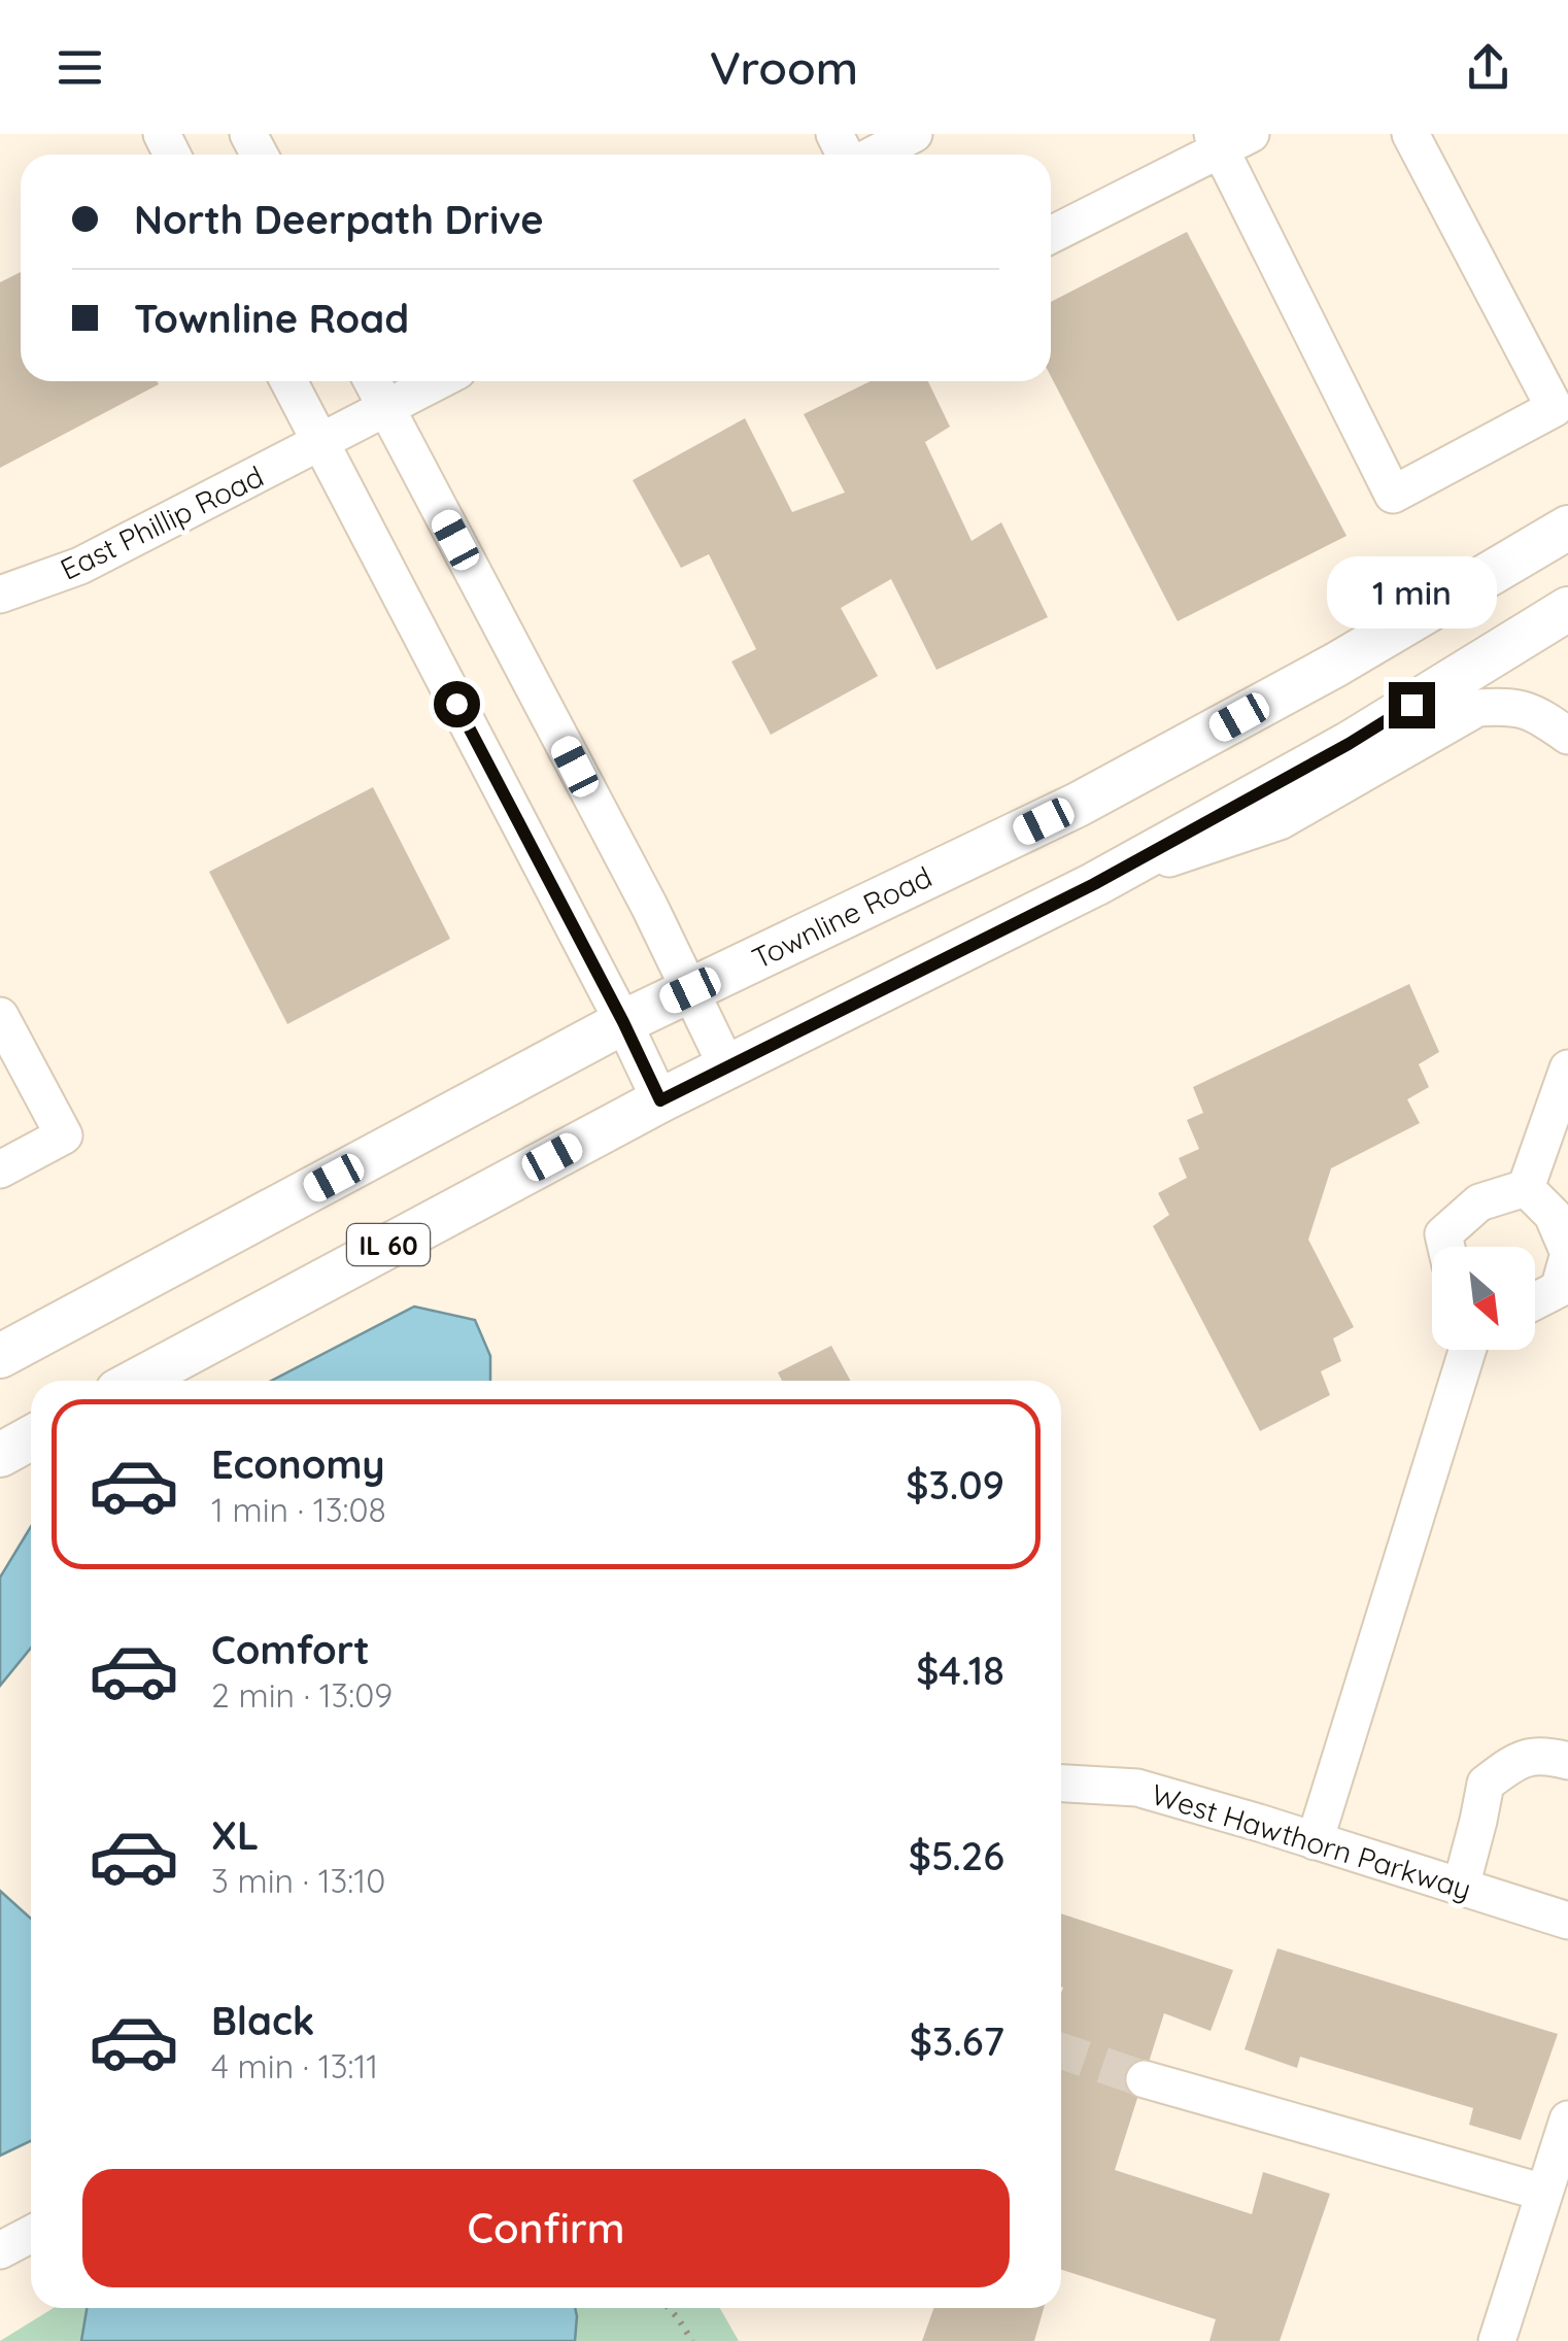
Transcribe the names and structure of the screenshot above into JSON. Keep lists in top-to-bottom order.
{
  "streets": {
    "main road": ["Townline Road", "IL 60"],
    "street": ["East Phillip Road", "West Hawthorn Parkway"]
  },
  "north": "bottom right",
  "page": {
    "header": "Vroom",
    "banner": ["North Deerpath Drive", "Townline Road"],
    "bubble": "1 min",
    "list": [
      {
        "name": "Economy",
        "note": "1 min · 13:08",
        "value": "$3.09"
      },
      {
        "name": "Comfort",
        "note": "2 min · 13:09",
        "value": "$4.18"
      },
      {
        "name": "XL",
        "note": "3 min · 13:10",
        "value": "$5.26"
      },
      {
        "name": "Black",
        "note": "4 min · 13:11",
        "value": "$3.67"
      }
    ],
    "buttons": "Confirm"
  }
}
